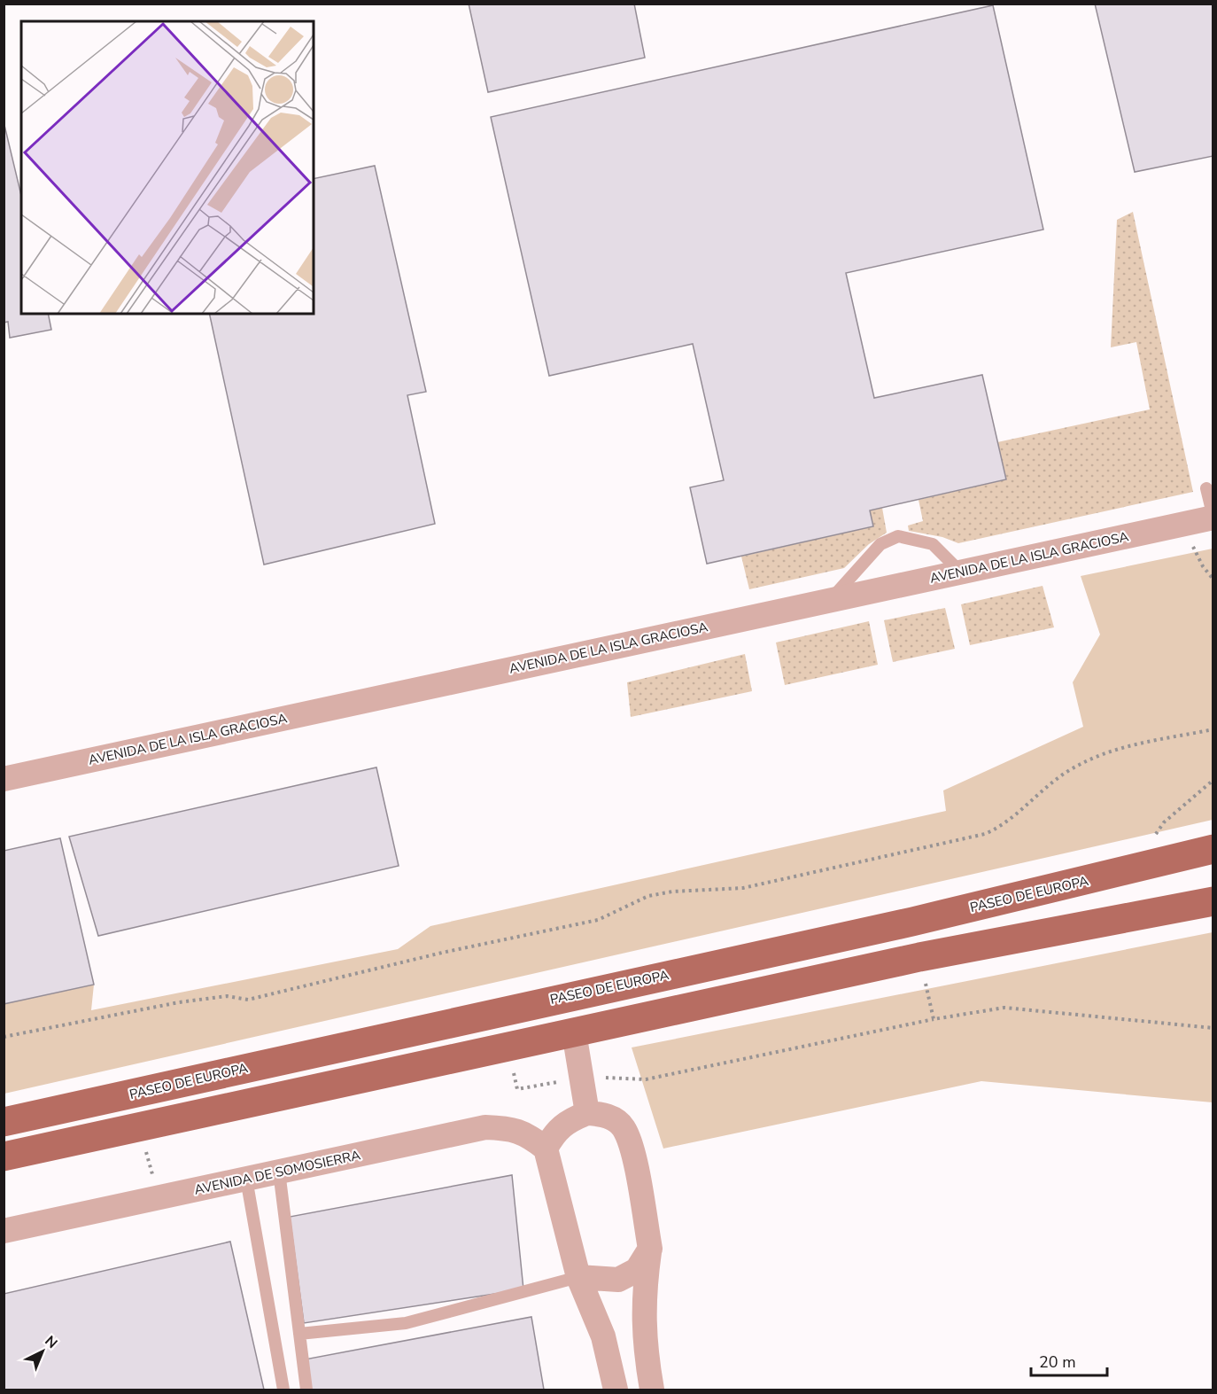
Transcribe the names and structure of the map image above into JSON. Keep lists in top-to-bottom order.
{
  "streets": {
    "main road": ["PASEO DE EUROPA"],
    "street": ["AVENIDA DE LA ISLA GRACIOSA", "AVENIDA DE SOMOSIERRA"]
  },
  "scale_bar": "20 m",
  "north": "top right"
}
